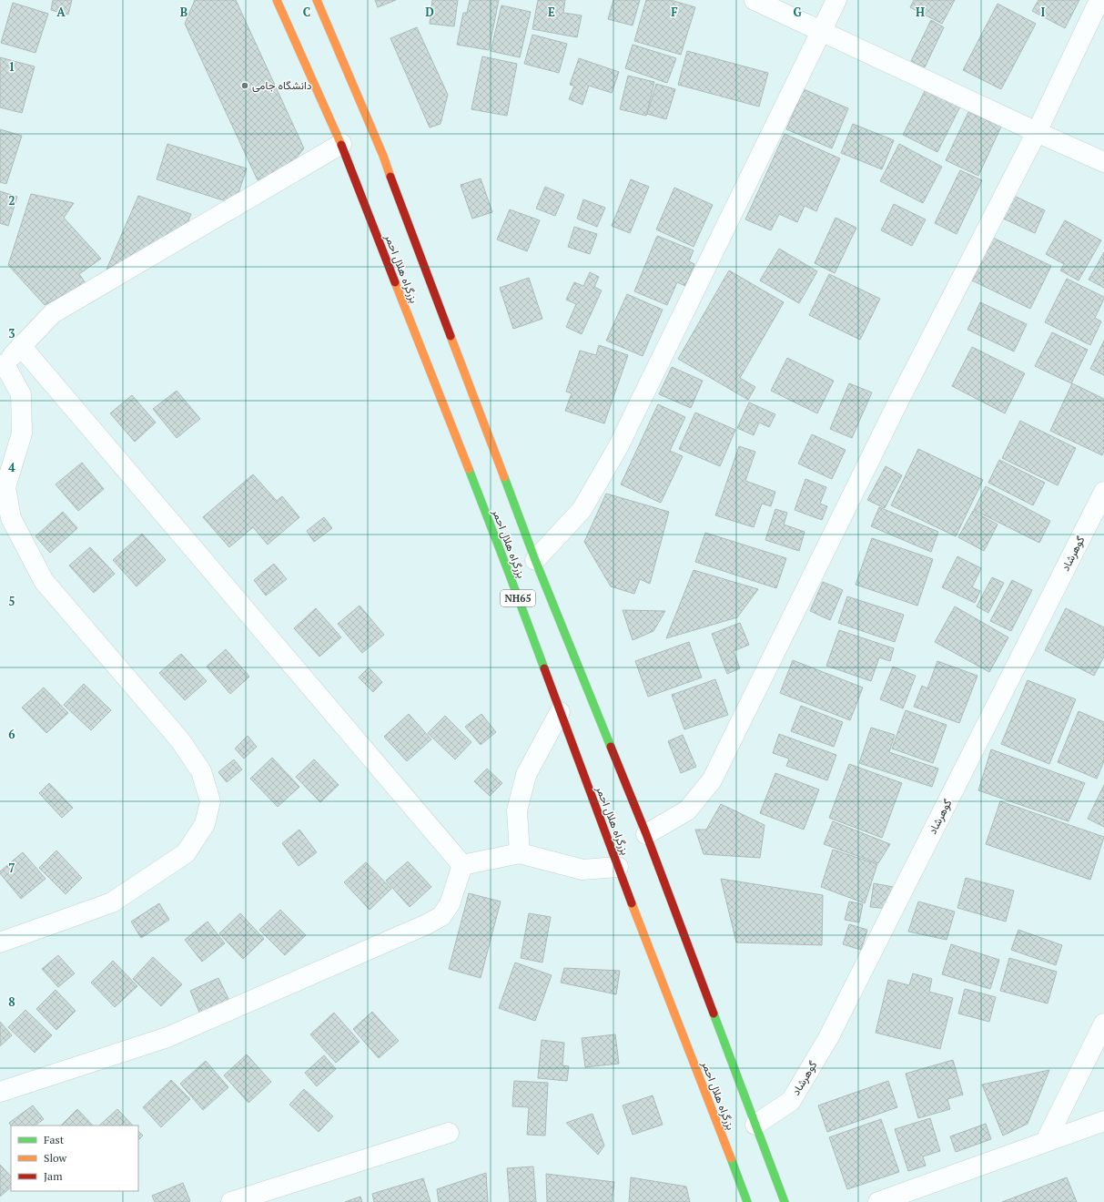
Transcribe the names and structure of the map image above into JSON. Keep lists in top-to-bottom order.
{
  "streets": {
    "highway": ["بزرگراه هلال احمر", "NH65"],
    "street": ["گوهرشاد"]
  },
  "crossings": [
    ["بزرگراه هلال احمر", "گوهرشاد"]
  ],
  "places": ["دانشگاه جامی"],
  "legend": ["Fast", "Slow", "Jam"],
  "grid": {
    "columns": [
      "A",
      "B",
      "C",
      "D",
      "E",
      "F",
      "G",
      "H",
      "I"
    ],
    "rows": [
      "1",
      "2",
      "3",
      "4",
      "5",
      "6",
      "7",
      "8"
    ]
  }
}
